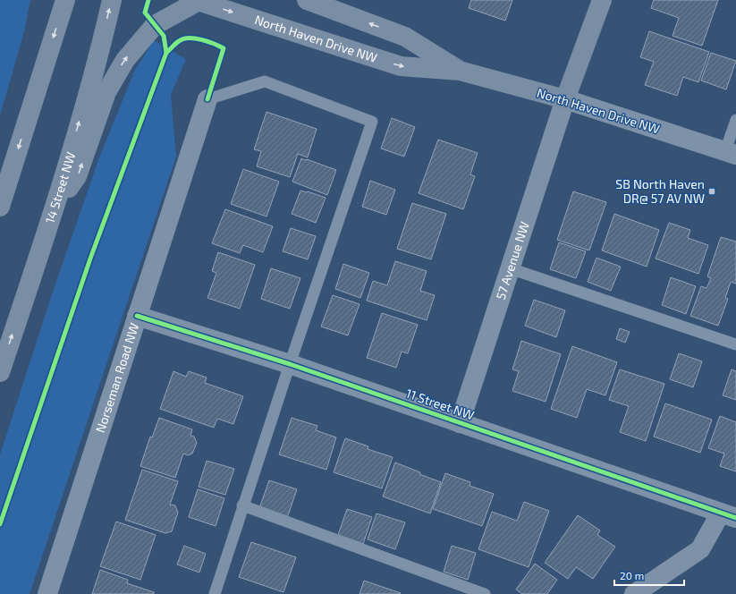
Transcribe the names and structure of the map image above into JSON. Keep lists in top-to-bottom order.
{
  "streets": {
    "main road": ["North Haven Drive NW", "14 Street NW"],
    "street": ["57 Avenue NW", "Norseman Road NW", "11 Street NW"]
  },
  "crossings": [
    ["North Haven Drive NW", "57 Avenue NW"],
    ["57 Avenue NW", "11 Street NW"],
    ["Norseman Road NW", "11 Street NW"]
  ],
  "places": {
    "transit": ["SB North Haven DR@ 57 AV NW"]
  },
  "scale_bar": "20 m"
}
